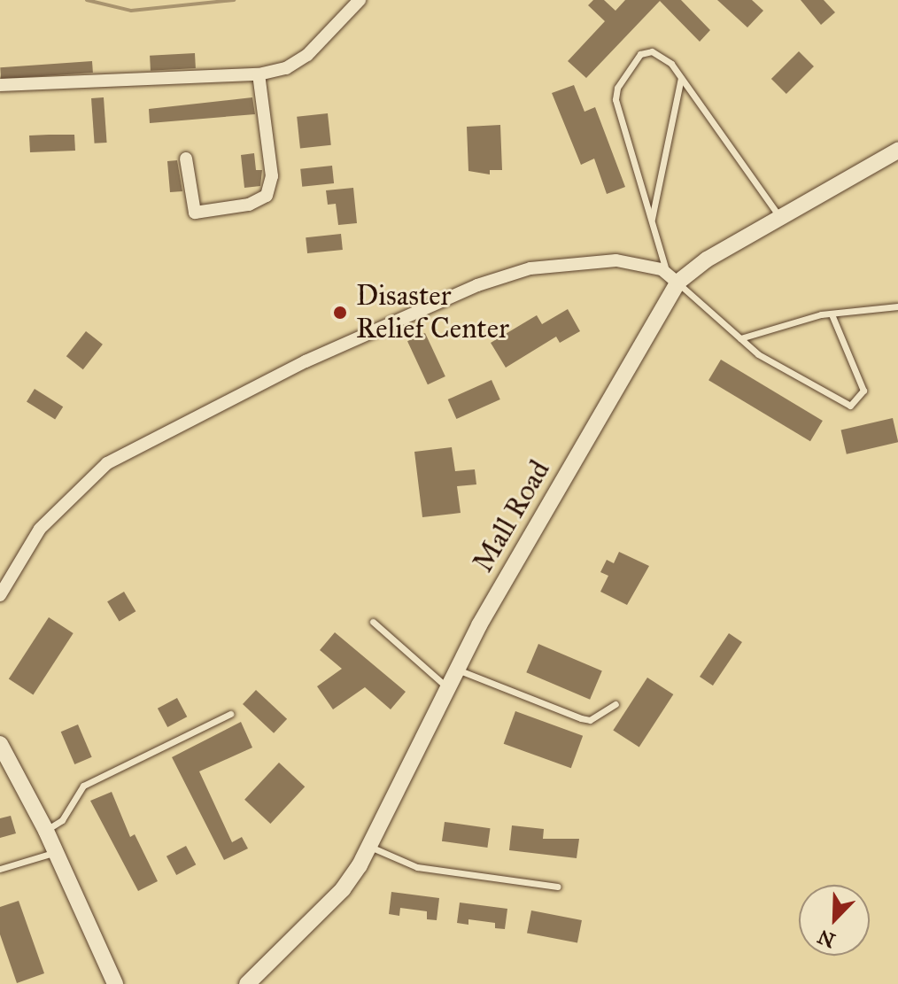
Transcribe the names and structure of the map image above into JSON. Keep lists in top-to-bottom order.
{
  "streets": {
    "street": ["Mall Road"]
  },
  "places": ["Disaster Relief Center"],
  "north": "bottom left"
}
